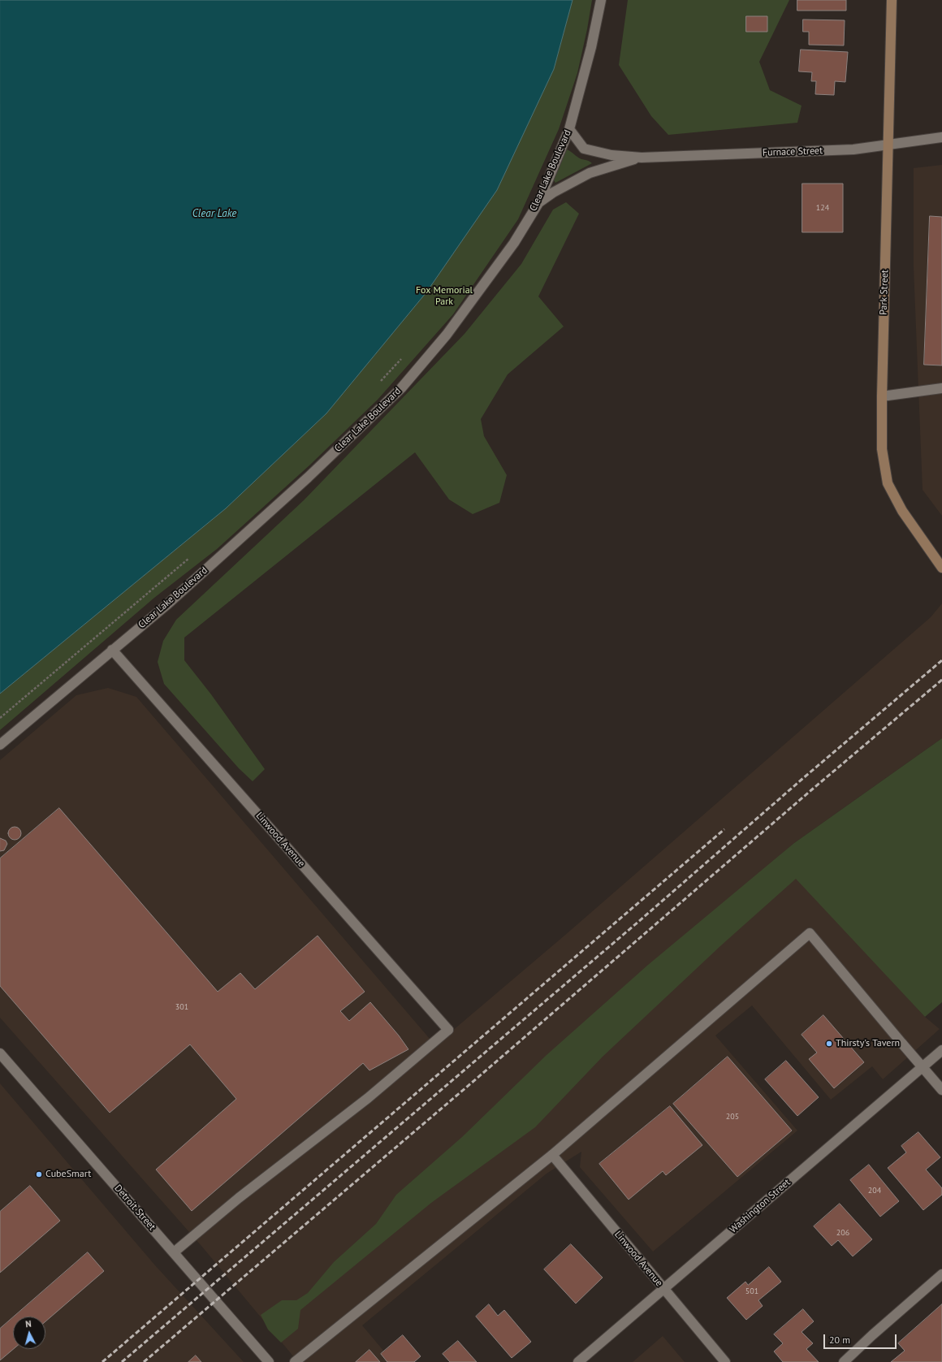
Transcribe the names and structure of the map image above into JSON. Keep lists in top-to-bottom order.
{
  "streets": {
    "street": [
      "Furnace Street",
      "Clear Lake Boulevard",
      "Park Street",
      "Linwood Avenue",
      "Washington Street",
      "Detroit Street"
    ]
  },
  "crossings": [
    ["Furnace Street", "Clear Lake Boulevard"],
    ["Furnace Street", "Park Street"],
    ["Clear Lake Boulevard", "Linwood Avenue"],
    ["Linwood Avenue", "Washington Street"],
    ["Linwood Avenue", "Detroit Street"]
  ],
  "water": ["Clear Lake"],
  "parks": ["Fox Memorial Park"],
  "places": ["Thirsty's Tavern", "CubeSmart"],
  "house_numbers": [
    "124",
    "301",
    "205",
    "204",
    "206",
    "501"
  ],
  "scale_bar": "20 m",
  "north": "top"
}
